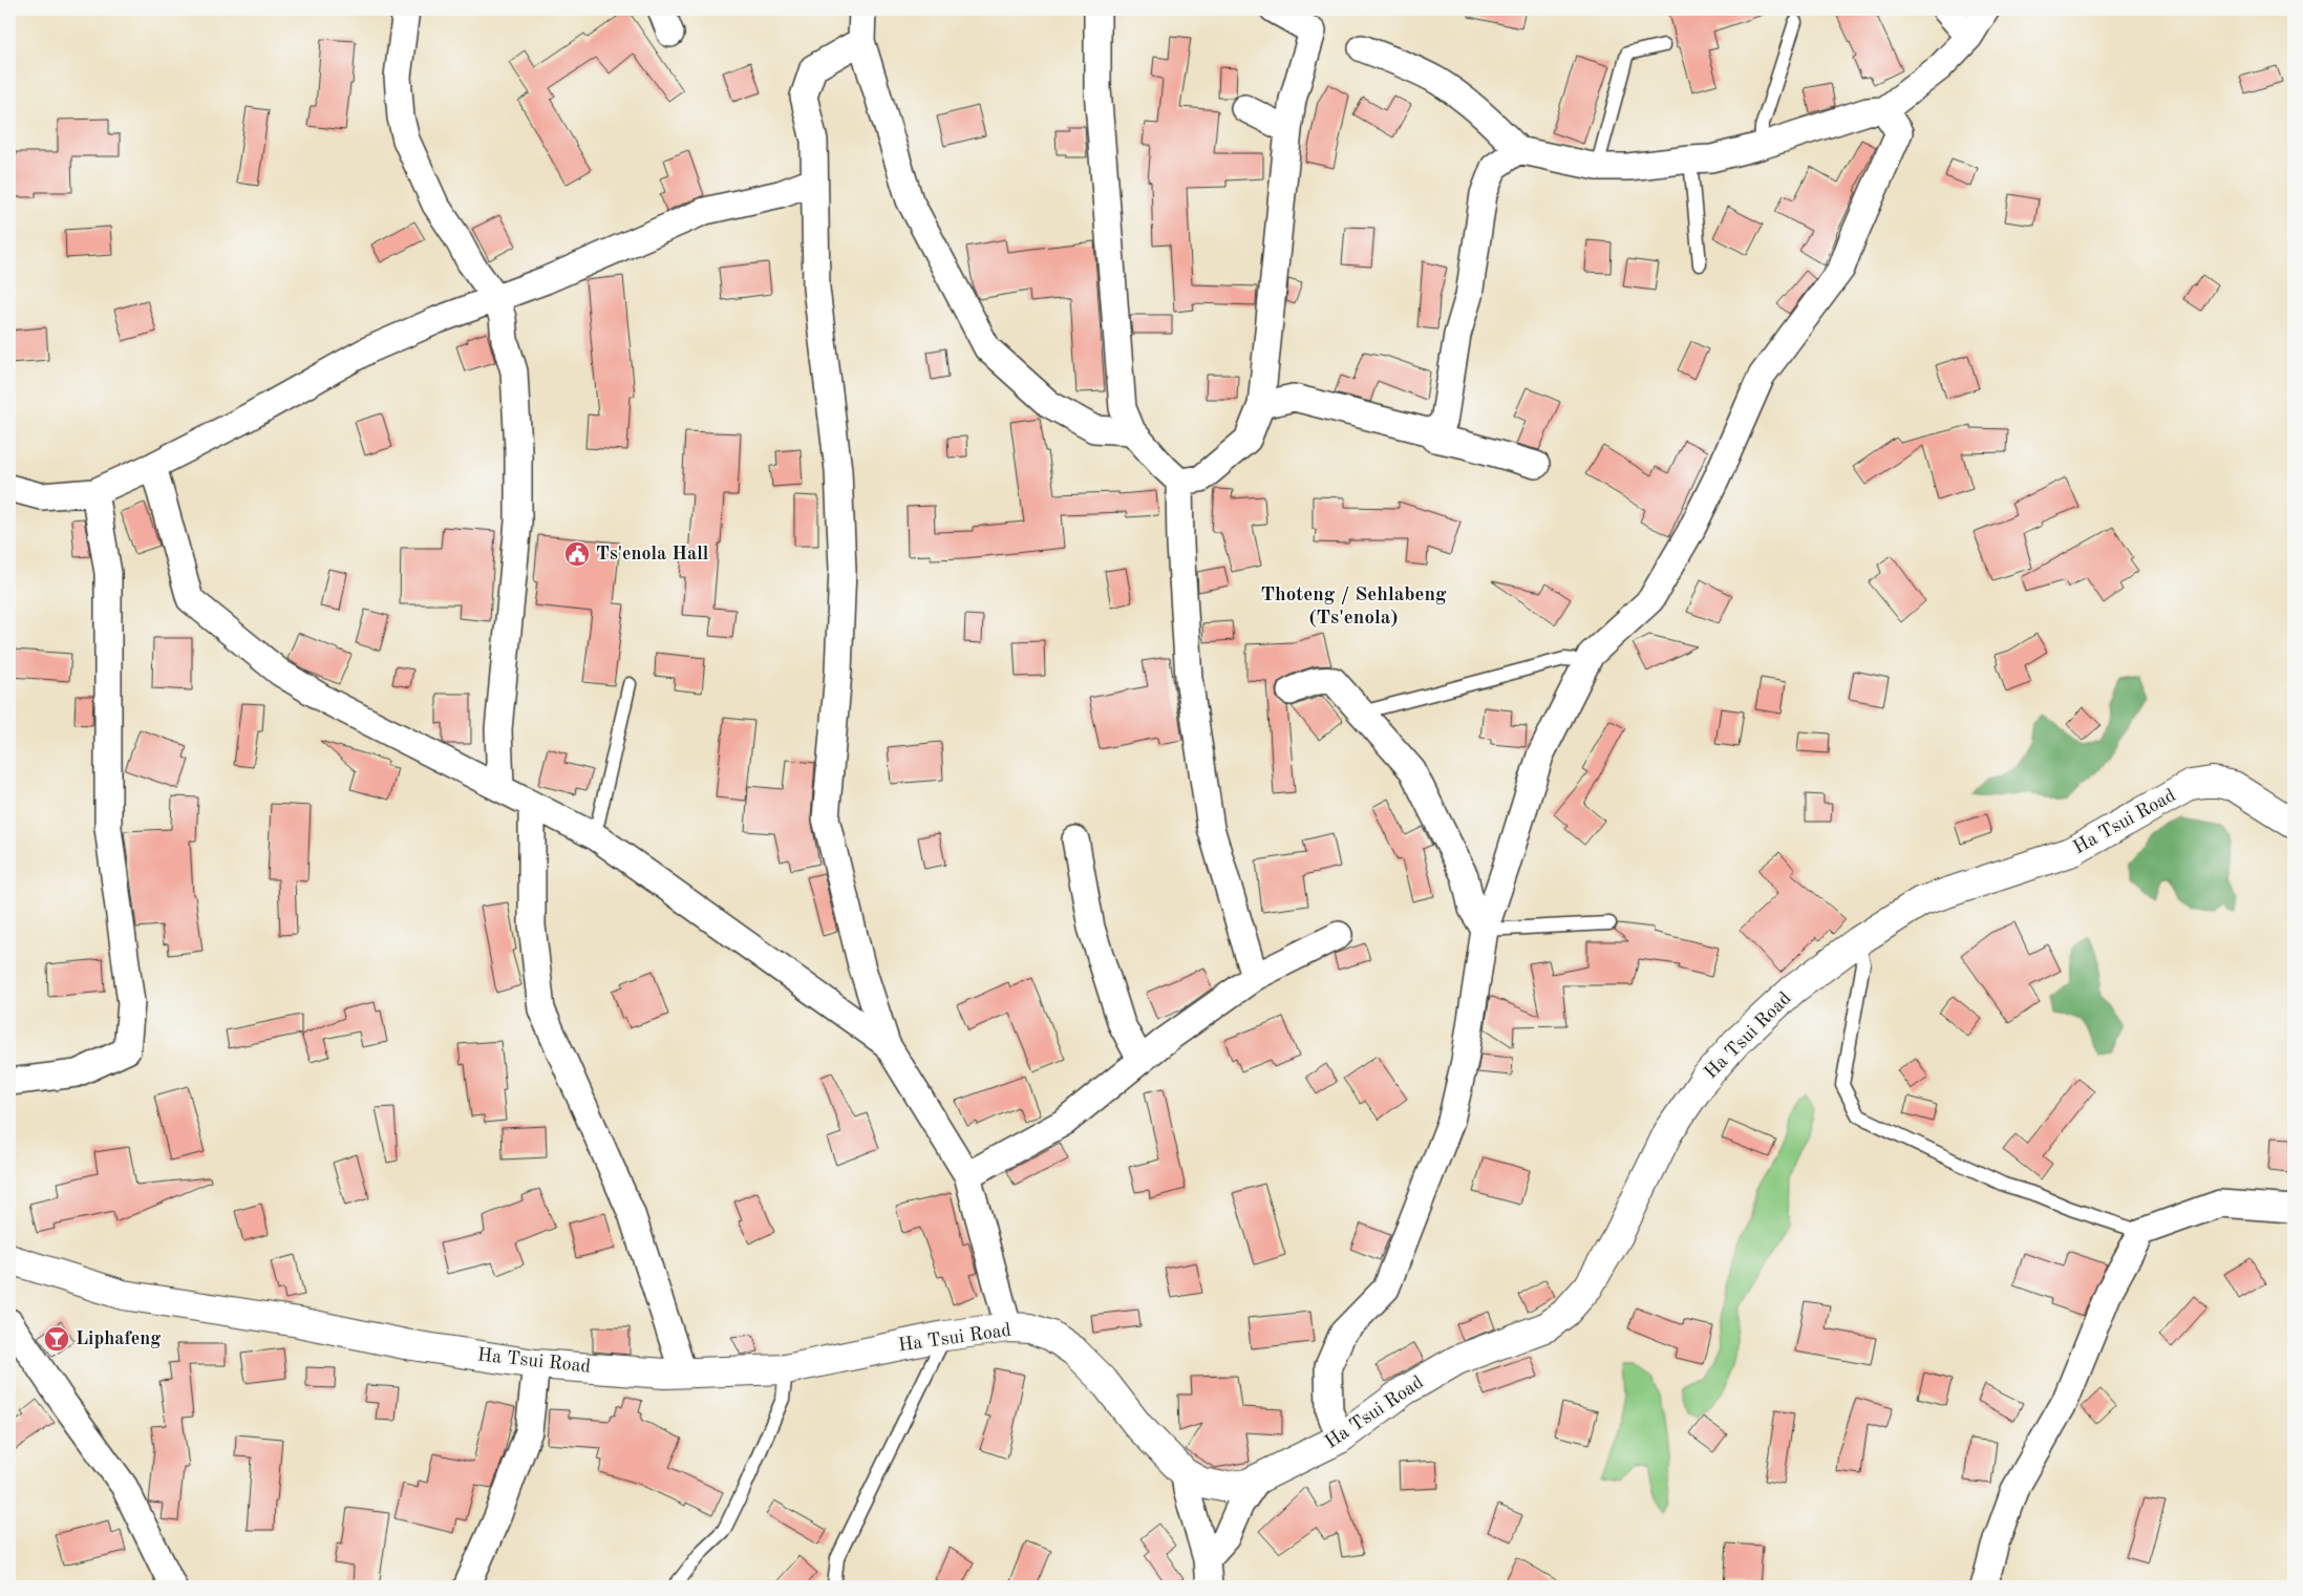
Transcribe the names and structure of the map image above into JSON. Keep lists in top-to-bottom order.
{
  "streets": {
    "street": ["Ha Tsui Road"]
  },
  "districts": ["Thoteng / Sehlabeng (Ts'enola)"],
  "places": {
    "public building": ["Ts'enola Hall"],
    "bar": ["Liphafeng"]
  }
}
